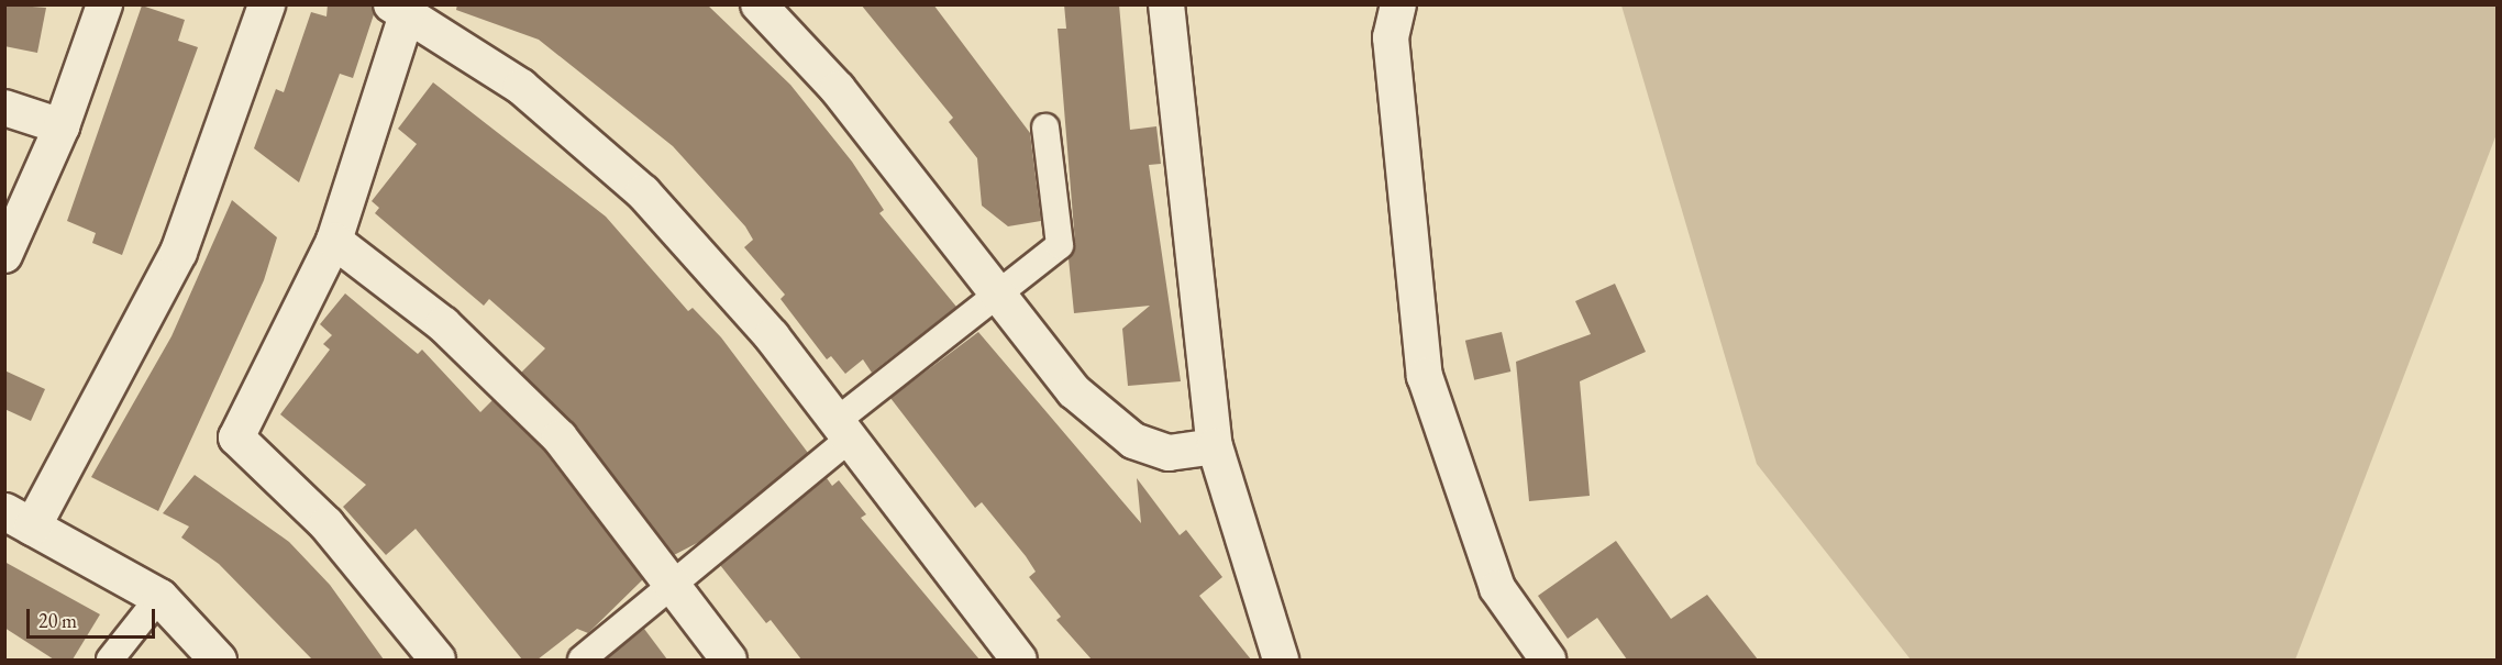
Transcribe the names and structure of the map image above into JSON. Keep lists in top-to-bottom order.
{
  "scale_bar": "20 m"
}
